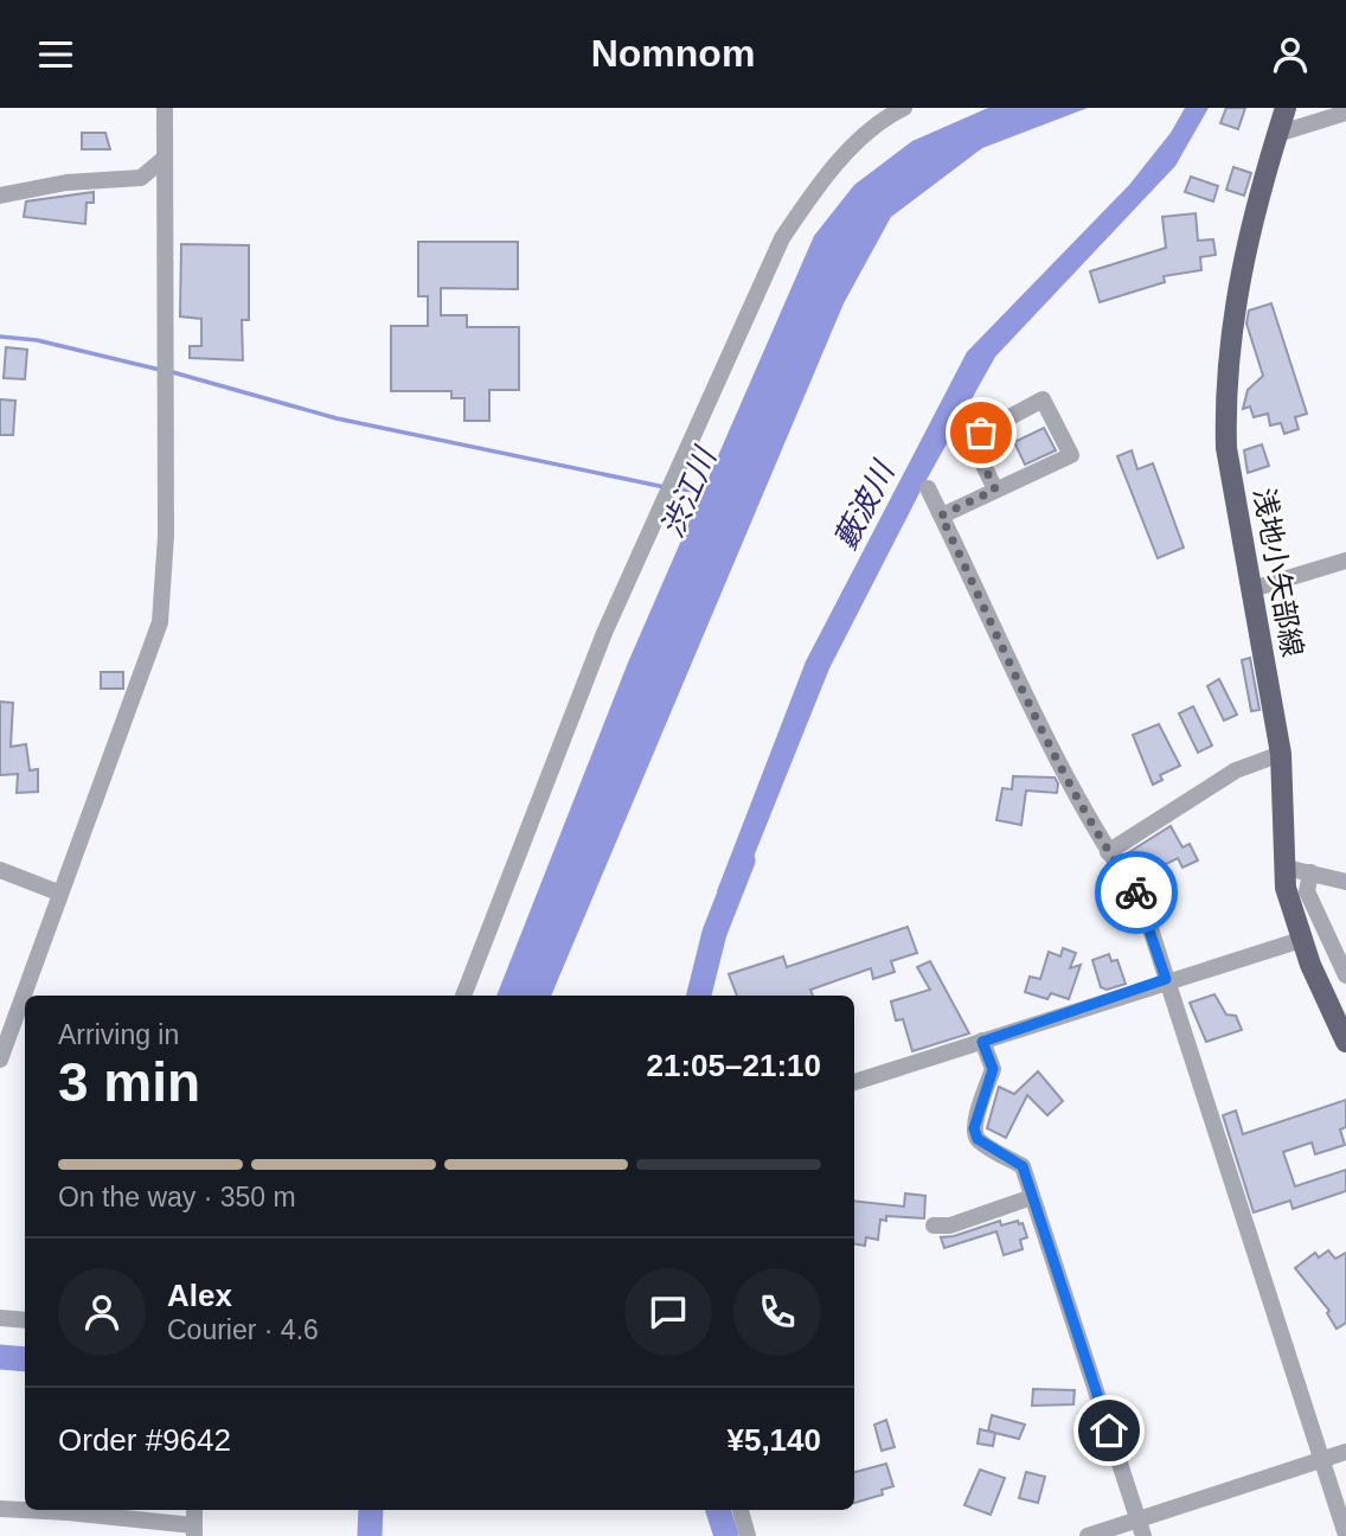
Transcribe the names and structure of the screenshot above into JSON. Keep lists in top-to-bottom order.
{
  "streets": {
    "main road": ["浅地小矢部線"]
  },
  "water": ["渋江川", "藪波川"],
  "page": {
    "header": "Nomnom",
    "heading": ["3 min", "Arriving in", "21:05–21:10"],
    "panel": [
      "Alex",
      "Courier · 4.6",
      "Order #9642",
      "¥5,140"
    ],
    "bar": "On the way · 350 m"
  }
}
